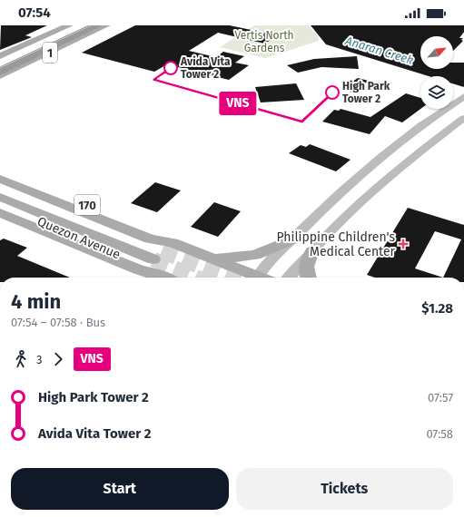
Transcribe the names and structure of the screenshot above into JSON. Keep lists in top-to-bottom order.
{
  "streets": {
    "highway": ["1"],
    "main road": ["170", "Quezon Avenue"]
  },
  "water": ["Anaran Creek"],
  "parks": ["Vertis North Gardens"],
  "places": {
    "other": ["Avida Vita Tower 2", "High Park Tower 2"],
    "health": ["Philippine Children's Medical Center"]
  },
  "lines": ["bus line VNS"],
  "north": "top right",
  "page": {
    "status": "07:54",
    "on_map": "VNS",
    "heading": ["4 min", "07:54 – 07:58 · Bus", "$1.28"],
    "legs": ["3", "VNS"],
    "list": [
      {
        "name": "High Park Tower 2",
        "value": "07:57"
      },
      {
        "name": "Avida Vita Tower 2",
        "value": "07:58"
      }
    ],
    "buttons": ["Start", "Tickets"]
  }
}
